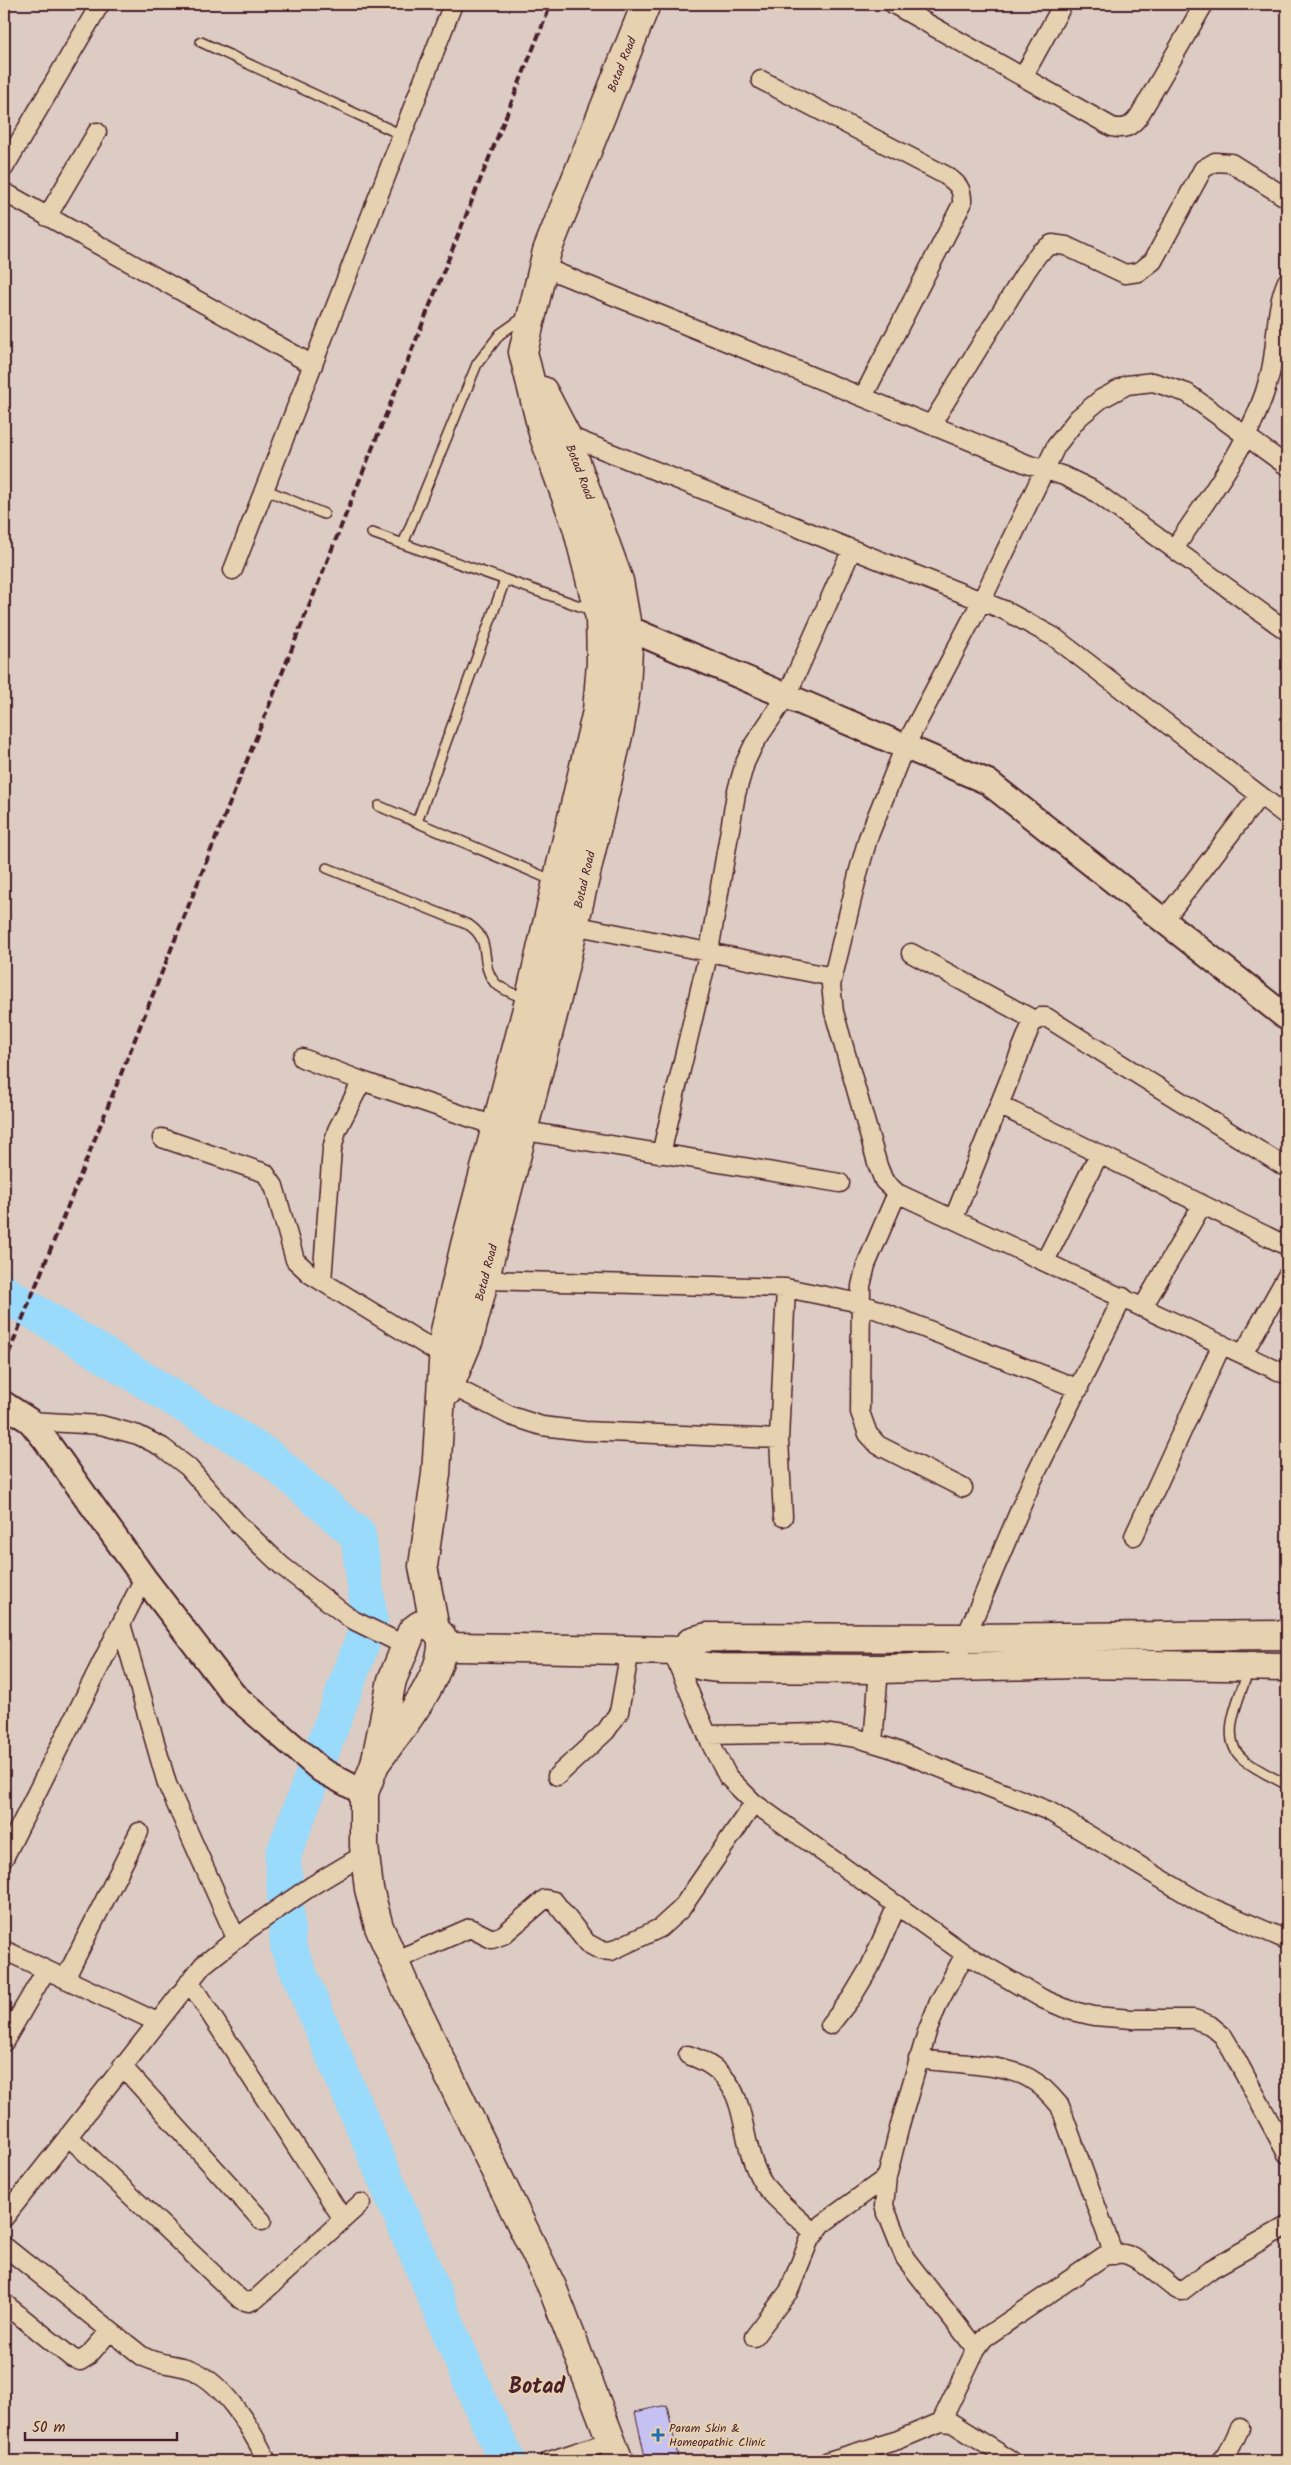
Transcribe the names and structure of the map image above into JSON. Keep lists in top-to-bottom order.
{
  "streets": {
    "main road": ["Botad Road"]
  },
  "districts": ["Botad"],
  "places": {
    "health": ["Param Skin & Homeopathic Clinic"]
  },
  "scale_bar": "50 m"
}
